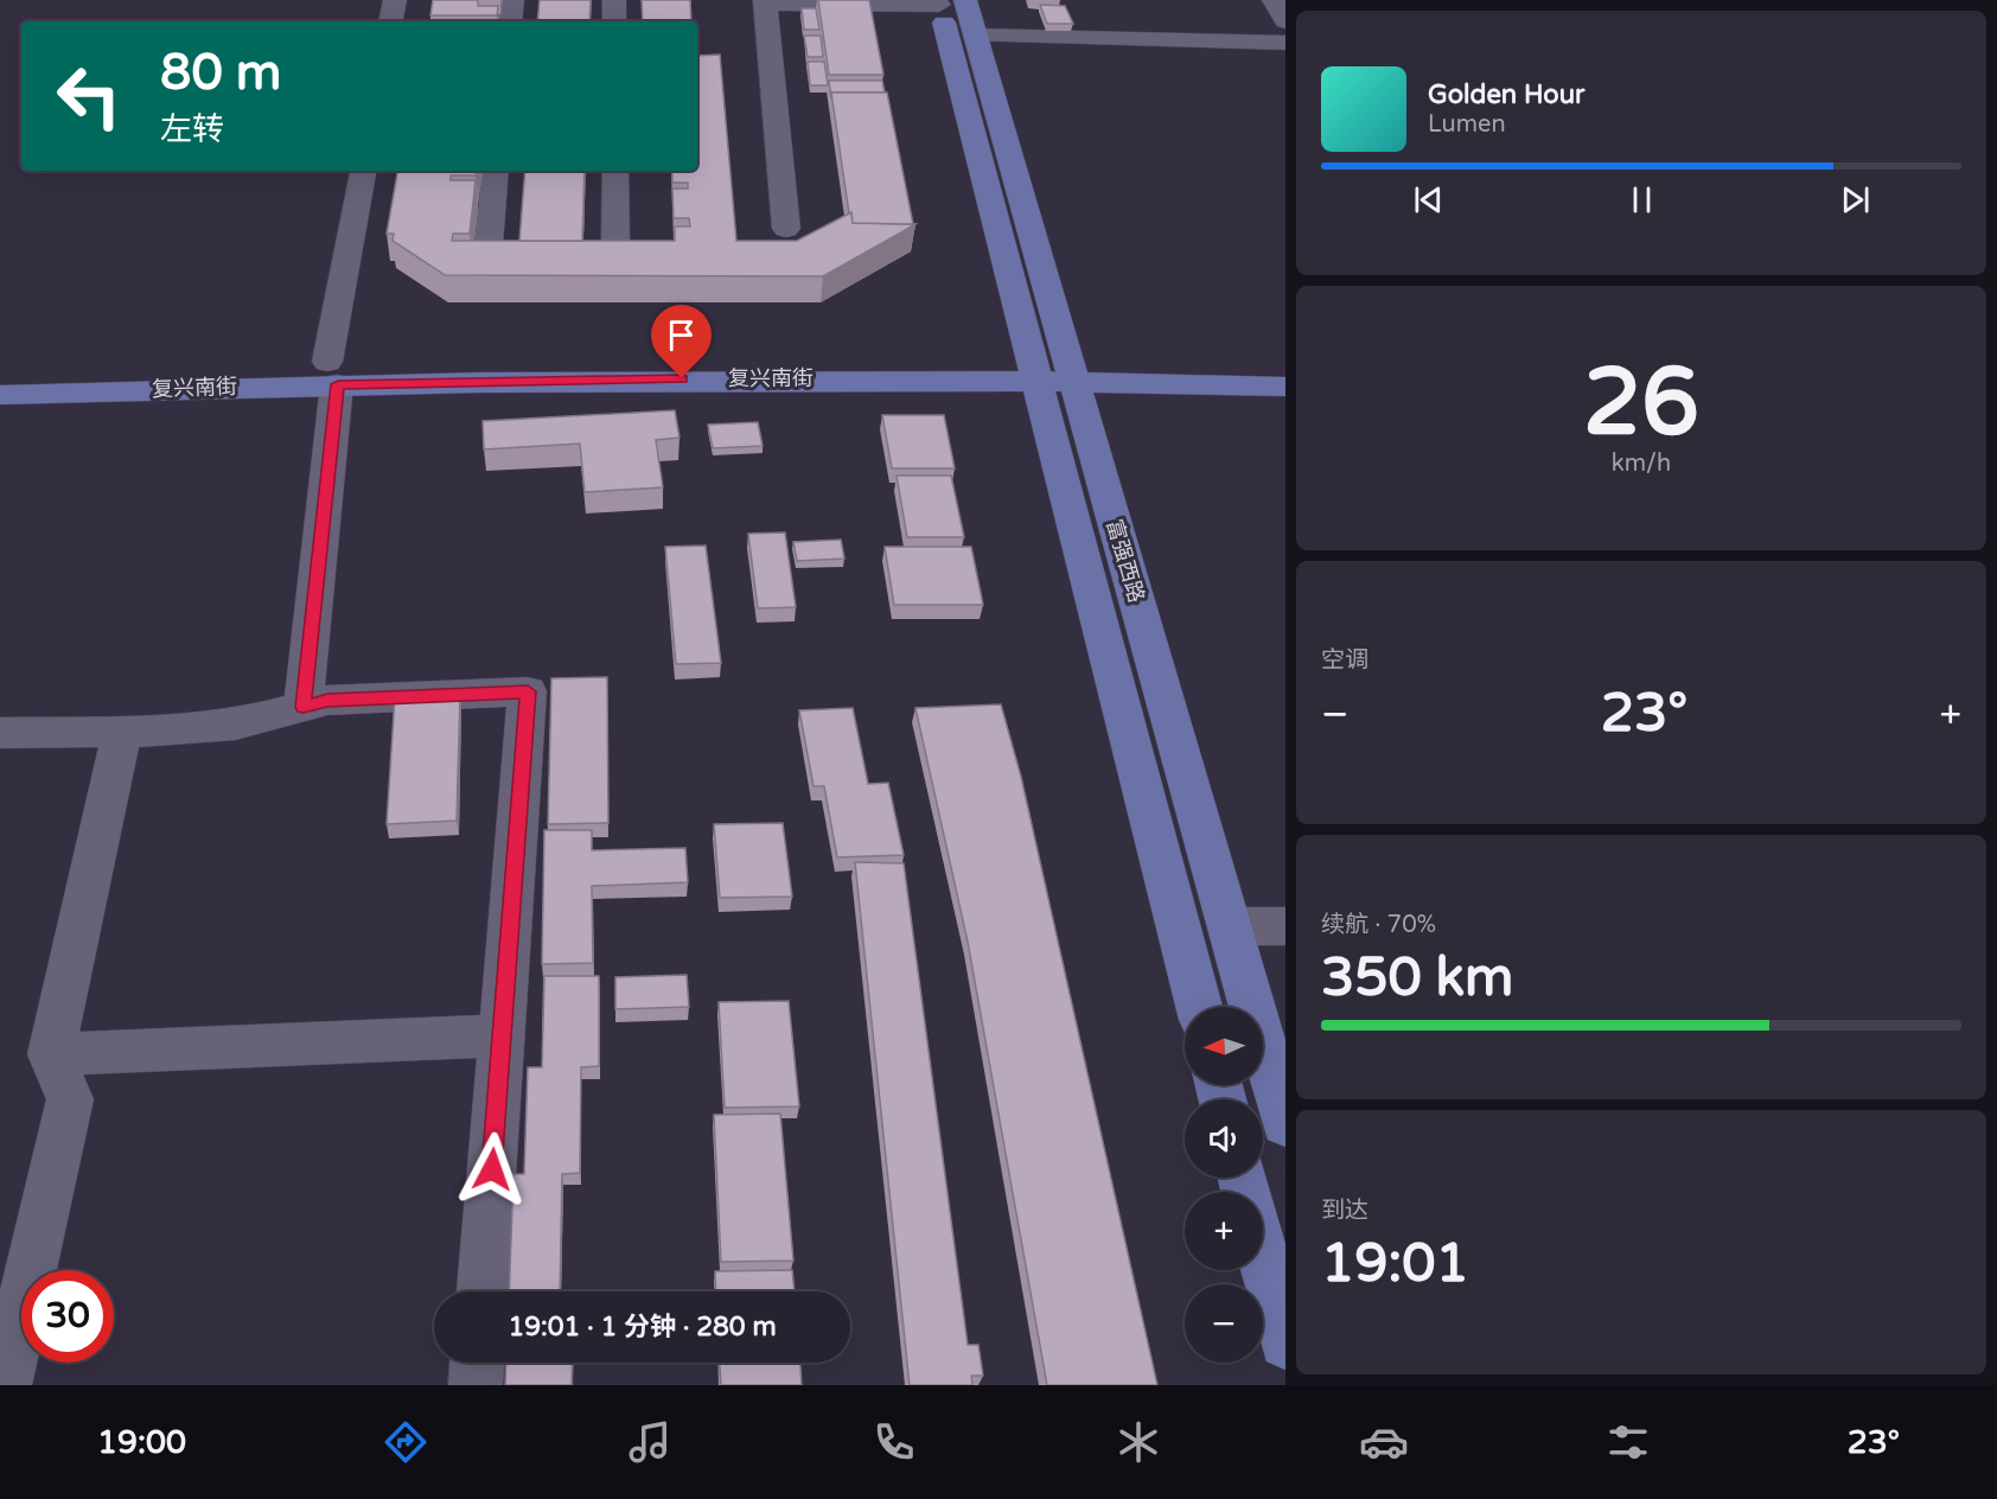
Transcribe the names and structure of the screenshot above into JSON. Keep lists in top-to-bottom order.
{
  "streets": {
    "main road": ["复兴南街", "富强西路"]
  },
  "crossings": [
    ["复兴南街", "富强西路"]
  ],
  "north": "left",
  "page": {
    "turn": ["80 m", "左转"],
    "song": ["Golden Hour", "Lumen"],
    "tile": [
      ["26", "km/h"],
      "空调",
      ["续航 · 70%", "350 km"],
      ["到达", "19:01"]
    ],
    "heat": ["−", "23°", "+"],
    "map_buttons": ["+", "−"],
    "limit": "30",
    "trip": "19:01 · 1 分钟 · 280 m",
    "tabs": ["19:00", "23°"]
  }
}
